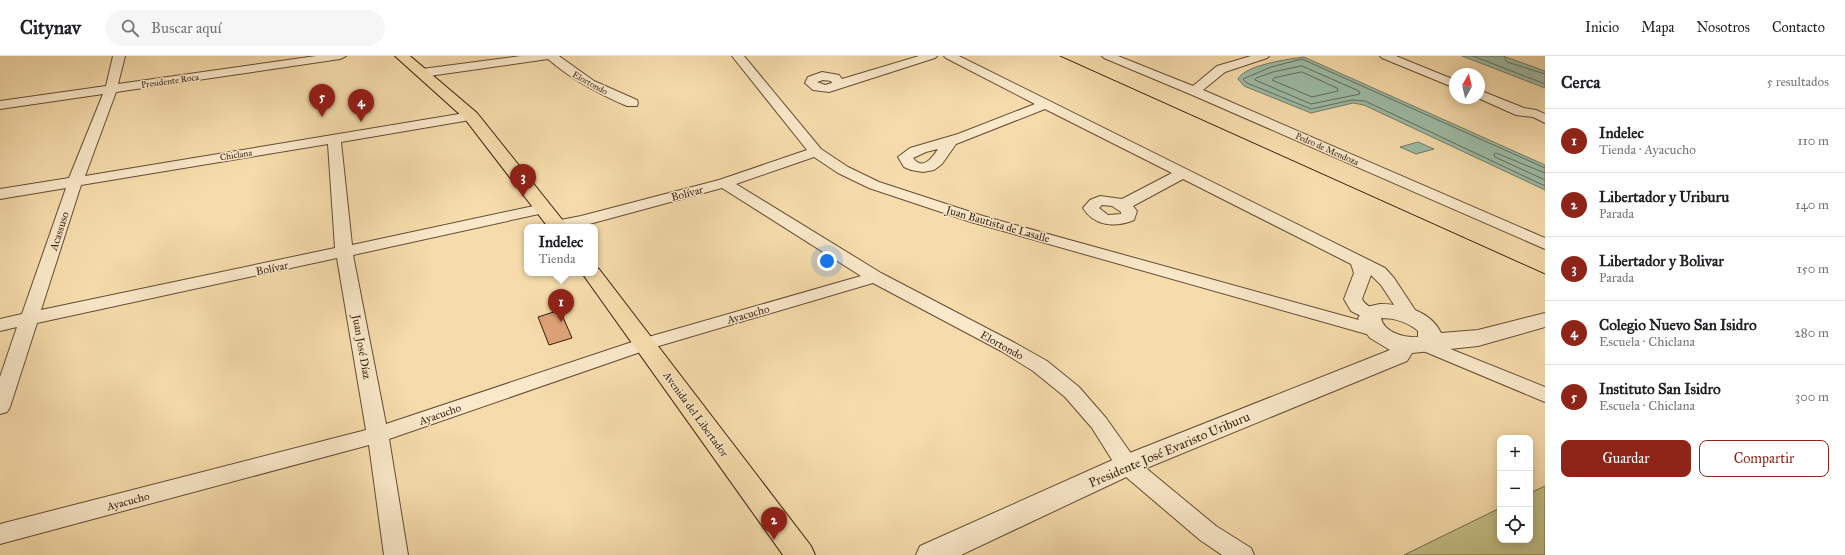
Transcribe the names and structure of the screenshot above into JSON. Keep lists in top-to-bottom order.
{
  "streets": {
    "main road": ["Avenida del Libertador"],
    "street": [
      "Presidente Roca",
      "Elortondo",
      "Pedro de Mendoza",
      "Chiclana",
      "Bolívar",
      "Juan Bautista de Lasalle",
      "Acassuso",
      "Ayacucho",
      "Juan José Díaz",
      "Presidente José Evaristo Uriburu"
    ]
  },
  "crossings": [
    ["Presidente Roca", "Acassuso"],
    ["Elortondo", "Bolívar"],
    ["Elortondo", "Ayacucho"],
    ["Elortondo", "Presidente José Evaristo Uriburu"],
    ["Chiclana", "Acassuso"],
    ["Chiclana", "Juan José Díaz"],
    ["Bolívar", "Juan Bautista de Lasalle"],
    ["Bolívar", "Acassuso"],
    ["Bolívar", "Juan José Díaz"],
    ["Ayacucho", "Juan José Díaz"],
    ["Ayacucho", "Avenida del Libertador"]
  ],
  "north": "top",
  "page": {
    "header": "Citynav",
    "search": "Buscar aquí",
    "nav": [
      "Inicio",
      "Mapa",
      "Nosotros",
      "Contacto"
    ],
    "heading": ["Cerca", "5 resultados"],
    "pins": [
      "5",
      "4",
      "3",
      "1",
      "2"
    ],
    "list": [
      {
        "mark": "1",
        "name": "Indelec",
        "note": "Tienda · Ayacucho",
        "value": "110 m"
      },
      {
        "mark": "2",
        "name": "Libertador y Uriburu",
        "note": "Parada",
        "value": "140 m"
      },
      {
        "mark": "3",
        "name": "Libertador y Bolivar",
        "note": "Parada",
        "value": "150 m"
      },
      {
        "mark": "4",
        "name": "Colegio Nuevo San Isidro",
        "note": "Escuela · Chiclana",
        "value": "280 m"
      },
      {
        "mark": "5",
        "name": "Instituto San Isidro",
        "note": "Escuela · Chiclana",
        "value": "300 m"
      }
    ],
    "popup": ["Indelec", "Tienda"],
    "buttons": ["Guardar", "Compartir"],
    "map_buttons": ["+", "−"]
  }
}
